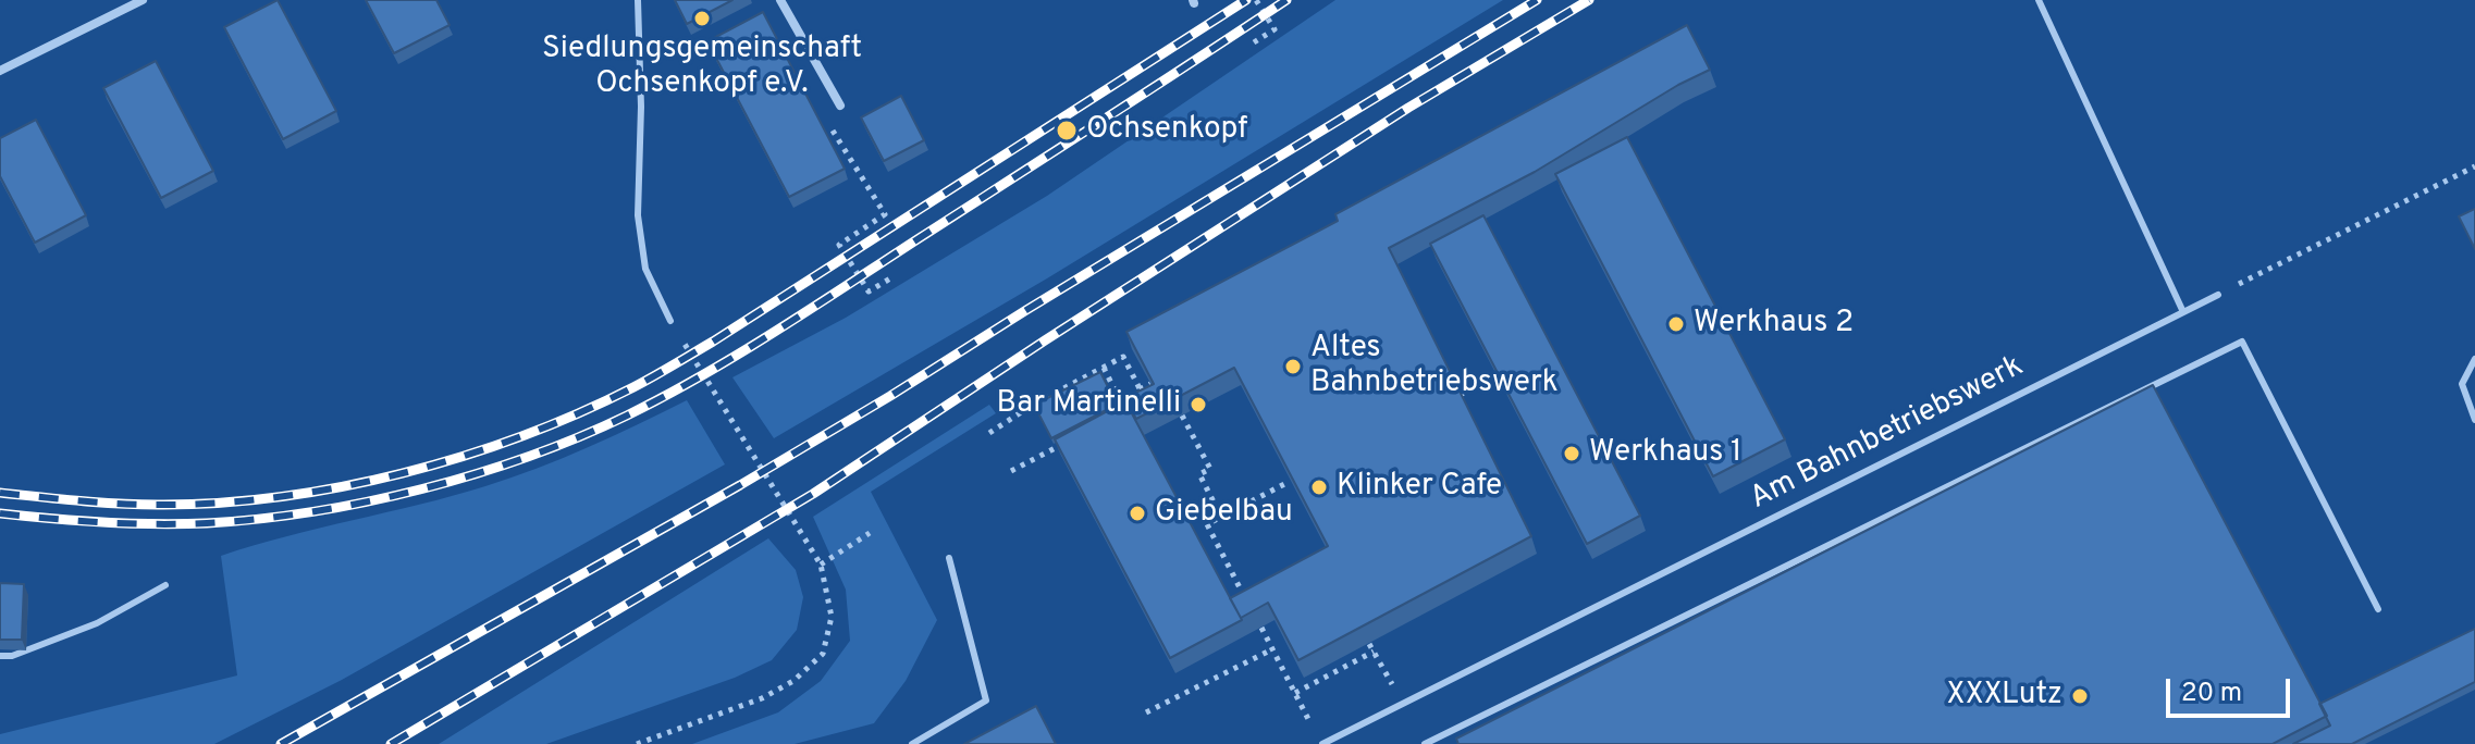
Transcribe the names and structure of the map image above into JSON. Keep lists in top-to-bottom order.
{
  "streets": {
    "lane": ["Am Bahnbetriebswerk"]
  },
  "places": [
    "Siedlungsgemeinschaft Ochsenkopf e.V.",
    "Ochsenkopf",
    "Werkhaus 2",
    "Altes Bahnbetriebswerk",
    "Bar Martinelli",
    "Werkhaus 1",
    "Klinker Cafe",
    "Giebelbau",
    "XXXLutz"
  ],
  "scale_bar": "20 m"
}
